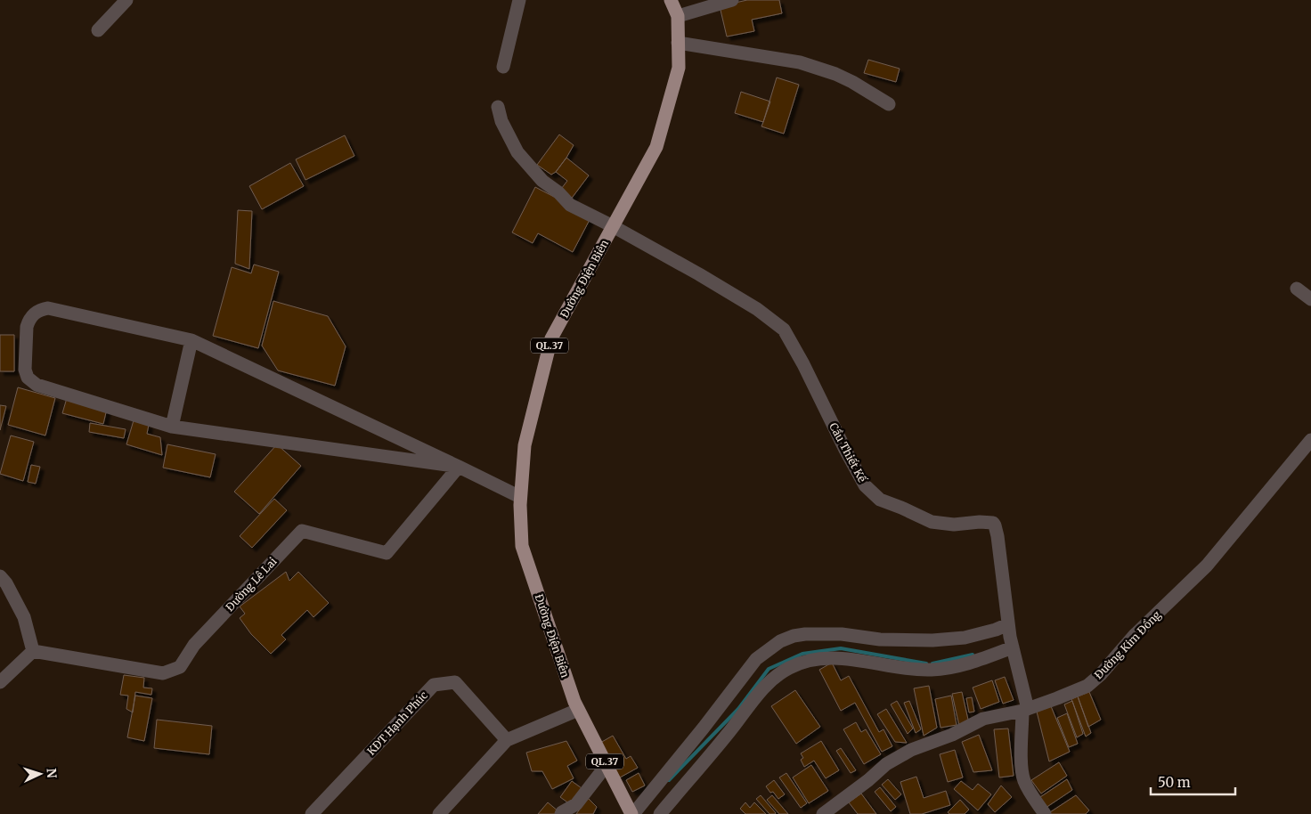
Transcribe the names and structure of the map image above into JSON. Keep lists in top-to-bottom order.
{
  "streets": {
    "main road": ["Đường Điện Biên", "QL.37"],
    "street": [
      "Cầu Thiết Kế",
      "Đường Lê Lai",
      "Đường Kim Đồng",
      "KĐT Hạnh Phúc"
    ]
  },
  "crossings": [
    ["Đường Điện Biên", "Cầu Thiết Kế"],
    ["Cầu Thiết Kế", "Đường Kim Đồng"]
  ],
  "scale_bar": "50 m",
  "north": "right"
}
